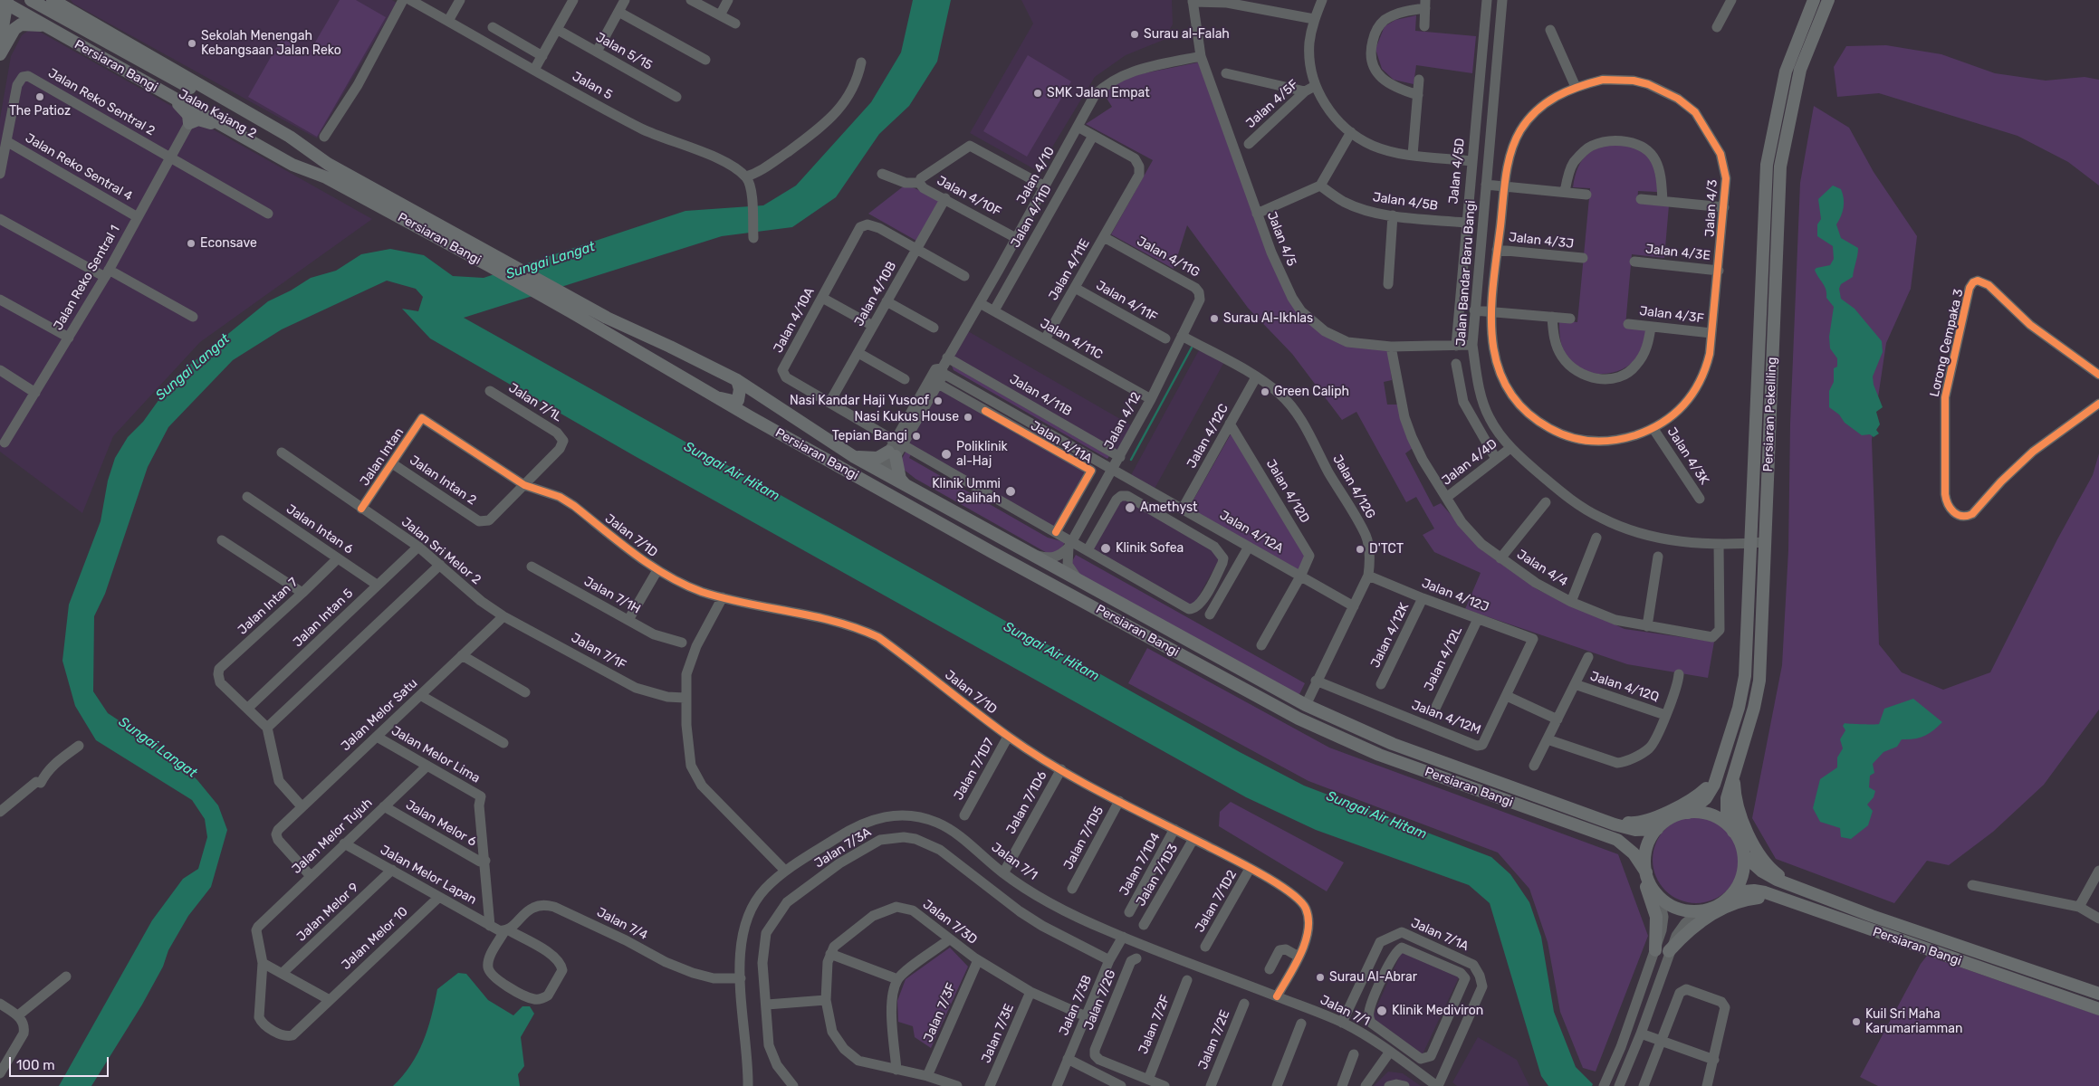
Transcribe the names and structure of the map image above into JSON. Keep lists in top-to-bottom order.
{
  "streets": {
    "main road": ["Persiaran Bangi", "Jalan Kajang 2", "Persiaran Pekeliling"],
    "street": [
      "Jalan 5/15",
      "Jalan 5",
      "Jalan Reko Sentral 2",
      "Jalan 4/5F",
      "Jalan Reko Sentral 4",
      "Jalan 4/5D",
      "Jalan 4/10",
      "Jalan 4/10F",
      "Jalan 4/5B",
      "Jalan 4/3",
      "Jalan 4/11D",
      "Jalan 4/5",
      "Jalan 4/3J",
      "Jalan 4/3E",
      "Jalan 4/11G",
      "Jalan 4/11E",
      "Jalan Bandar Baru Bangi",
      "Jalan Reko Sentral 1",
      "Jalan 4/10B",
      "Jalan 4/11F",
      "Jalan 4/3F",
      "Jalan 4/10A",
      "Jalan 4/11C",
      "Lorong Cempaka 3",
      "Jalan 4/11B",
      "Jalan 7/1L",
      "Jalan 4/12",
      "Jalan 4/12C",
      "Jalan 4/11A",
      "Jalan 4/3K",
      "Jalan Intan",
      "Jalan 4/4D",
      "Jalan Intan 2",
      "Jalan 4/12G",
      "Jalan 4/12D",
      "Jalan Intan 6",
      "Jalan 4/12A",
      "Jalan 7/1D",
      "Jalan Sri Melor 2",
      "Jalan 4/4",
      "Jalan 7/1H",
      "Jalan 4/12J",
      "Jalan Intan 7",
      "Jalan Intan 5",
      "Jalan 4/12K",
      "Jalan 7/1F",
      "Jalan 4/12L",
      "Jalan 4/12Q",
      "Jalan Melor Satu",
      "Jalan 4/12M",
      "Jalan Melor Lima",
      "Jalan 7/1D7",
      "Jalan 7/1D6",
      "Jalan Melor 6",
      "Jalan Melor Tujuh",
      "Jalan 7/1D5",
      "Jalan 7/3A",
      "Jalan 7/1",
      "Jalan 7/1D4",
      "Jalan Melor Lapan",
      "Jalan 7/1D3",
      "Jalan 7/1D2",
      "Jalan Melor 9",
      "Jalan 7/3D",
      "Jalan 7/4",
      "Jalan 7/1A",
      "Jalan Melor 10",
      "Jalan 7/2G",
      "Jalan 7/3B",
      "Jalan 7/3F",
      "Jalan 7/2F",
      "Jalan 7/3E",
      "Jalan 7/2E"
    ]
  },
  "crossings": [
    ["Persiaran Bangi", "Jalan Kajang 2"],
    ["Persiaran Bangi", "Jalan 4/10"],
    ["Persiaran Bangi", "Persiaran Pekeliling"],
    ["Persiaran Bangi", "Jalan 4/12G"],
    ["Jalan Reko Sentral 2", "Jalan Reko Sentral 4"],
    ["Jalan Reko Sentral 2", "Jalan Reko Sentral 1"],
    ["Jalan Reko Sentral 4", "Jalan Reko Sentral 1"],
    ["Jalan 4/5D", "Jalan 4/5B"],
    ["Jalan 4/5D", "Jalan 4/5"],
    ["Jalan 4/10", "Jalan 4/10F"],
    ["Jalan 4/10", "Jalan 4/5"],
    ["Jalan 4/10", "Jalan 4/11E"],
    ["Jalan 4/10", "Jalan 4/10A"],
    ["Jalan 4/10", "Jalan 4/11C"],
    ["Jalan 4/10", "Jalan 4/11B"],
    ["Jalan 4/10", "Jalan 4/11A"],
    ["Jalan 4/10F", "Jalan 4/10B"],
    ["Jalan 4/3", "Jalan 4/3J"],
    ["Jalan 4/3", "Jalan 4/3E"],
    ["Jalan 4/3", "Jalan 4/3F"],
    ["Jalan 4/3", "Jalan 4/3K"],
    ["Jalan 4/11D", "Jalan 4/11E"],
    ["Jalan 4/11D", "Jalan 4/11C"],
    ["Jalan 4/5", "Jalan Bandar Baru Bangi"],
    ["Jalan 4/5", "Jalan 4/4"],
    ["Jalan 4/11G", "Jalan 4/11E"],
    ["Jalan 4/11G", "Jalan 4/12"],
    ["Jalan 4/11G", "Jalan 4/12G"],
    ["Jalan 4/11E", "Jalan 4/11F"],
    ["Jalan 4/11E", "Jalan 4/11C"],
    ["Jalan Bandar Baru Bangi", "Persiaran Pekeliling"],
    ["Jalan Bandar Baru Bangi", "Jalan 4/4D"],
    ["Jalan Bandar Baru Bangi", "Jalan 4/4"],
    ["Jalan 4/10B", "Jalan 4/10A"],
    ["Jalan 4/10A", "Jalan 4/12"],
    ["Jalan 4/10A", "Jalan 4/11A"],
    ["Jalan 4/11C", "Jalan 4/12"],
    ["Jalan 4/11B", "Jalan 4/12"],
    ["Jalan 7/1L", "Jalan Intan 2"],
    ["Jalan 7/1L", "Jalan 7/1D"],
    ["Jalan 4/12", "Jalan 4/11A"],
    ["Jalan 4/12", "Jalan 4/12G"],
    ["Jalan 4/12", "Jalan 4/12A"],
    ["Jalan 4/12C", "Jalan 4/12G"],
    ["Jalan 4/12C", "Jalan 4/12D"],
    ["Jalan 4/12C", "Jalan 4/12A"],
    ["Jalan 4/11A", "Jalan 4/12A"],
    ["Jalan Intan", "Jalan Intan 2"],
    ["Jalan Intan", "Jalan 7/1D"],
    ["Jalan Intan", "Jalan Sri Melor 2"],
    ["Jalan 4/4D", "Jalan 4/4"],
    ["Jalan Intan 2", "Jalan 7/1D"],
    ["Jalan 4/12G", "Jalan 4/12A"],
    ["Jalan 4/12G", "Jalan 4/12J"],
    ["Jalan 4/12G", "Jalan 4/12M"],
    ["Jalan 4/12D", "Jalan 4/12A"],
    ["Jalan Intan 6", "Jalan Intan 7"],
    ["Jalan Intan 6", "Jalan Intan 5"],
    ["Jalan 7/1D", "Jalan 7/1D7"],
    ["Jalan 7/1D", "Jalan 7/1D6"],
    ["Jalan 7/1D", "Jalan 7/1D5"],
    ["Jalan 7/1D", "Jalan 7/1"],
    ["Jalan 7/1D", "Jalan 7/1D4"],
    ["Jalan 7/1D", "Jalan 7/1D3"],
    ["Jalan 7/1D", "Jalan 7/1D2"],
    ["Jalan Sri Melor 2", "Jalan Intan 5"],
    ["Jalan Sri Melor 2", "Jalan 7/1F"],
    ["Jalan Sri Melor 2", "Jalan Melor Satu"],
    ["Jalan 4/12J", "Jalan 4/12K"],
    ["Jalan 4/12J", "Jalan 4/12L"],
    ["Jalan 4/12J", "Jalan 4/12M"],
    ["Jalan Intan 7", "Jalan Intan 5"],
    ["Jalan 7/1F", "Jalan Melor Satu"],
    ["Jalan Melor Satu", "Jalan Melor Lima"],
    ["Jalan Melor Satu", "Jalan Melor Tujuh"],
    ["Jalan Melor Lima", "Jalan Melor 6"],
    ["Jalan Melor Lima", "Jalan Melor Tujuh"],
    ["Jalan 7/1D6", "Jalan 7/1"],
    ["Jalan Melor 6", "Jalan Melor Tujuh"],
    ["Jalan Melor Tujuh", "Jalan Melor Lapan"],
    ["Jalan Melor Tujuh", "Jalan Melor 10"],
    ["Jalan 7/3A", "Jalan 7/3B"],
    ["Jalan 7/1", "Jalan 7/4"],
    ["Jalan 7/1", "Jalan 7/1A"],
    ["Jalan 7/1", "Jalan 7/3B"],
    ["Jalan Melor Lapan", "Jalan Melor 9"],
    ["Jalan Melor Lapan", "Jalan 7/4"],
    ["Jalan Melor Lapan", "Jalan Melor 10"],
    ["Jalan 7/3D", "Jalan 7/3B"],
    ["Jalan 7/3D", "Jalan 7/3F"],
    ["Jalan 7/3D", "Jalan 7/3E"],
    ["Jalan 7/2G", "Jalan 7/2F"]
  ],
  "water": ["Sungai Langat", "Sungai Air Hitam"],
  "places": [
    "Surau al-Falah",
    "Sekolah Menengah Kebangsaan Jalan Reko",
    "SMK Jalan Empat",
    "The Patioz",
    "Econsave",
    "Surau Al-Ikhlas",
    "Green Caliph",
    "Nasi Kandar Haji Yusoof",
    "Nasi Kukus House",
    "Tepian Bangi",
    "Poliklinik al-Haj",
    "Klinik Ummi Salihah",
    "Amethyst",
    "Klinik Sofea",
    "D'TCT",
    "Surau Al-Abrar",
    "Klinik Mediviron",
    "Kuil Sri Maha Karumariamman"
  ],
  "scale_bar": "100 m"
}
